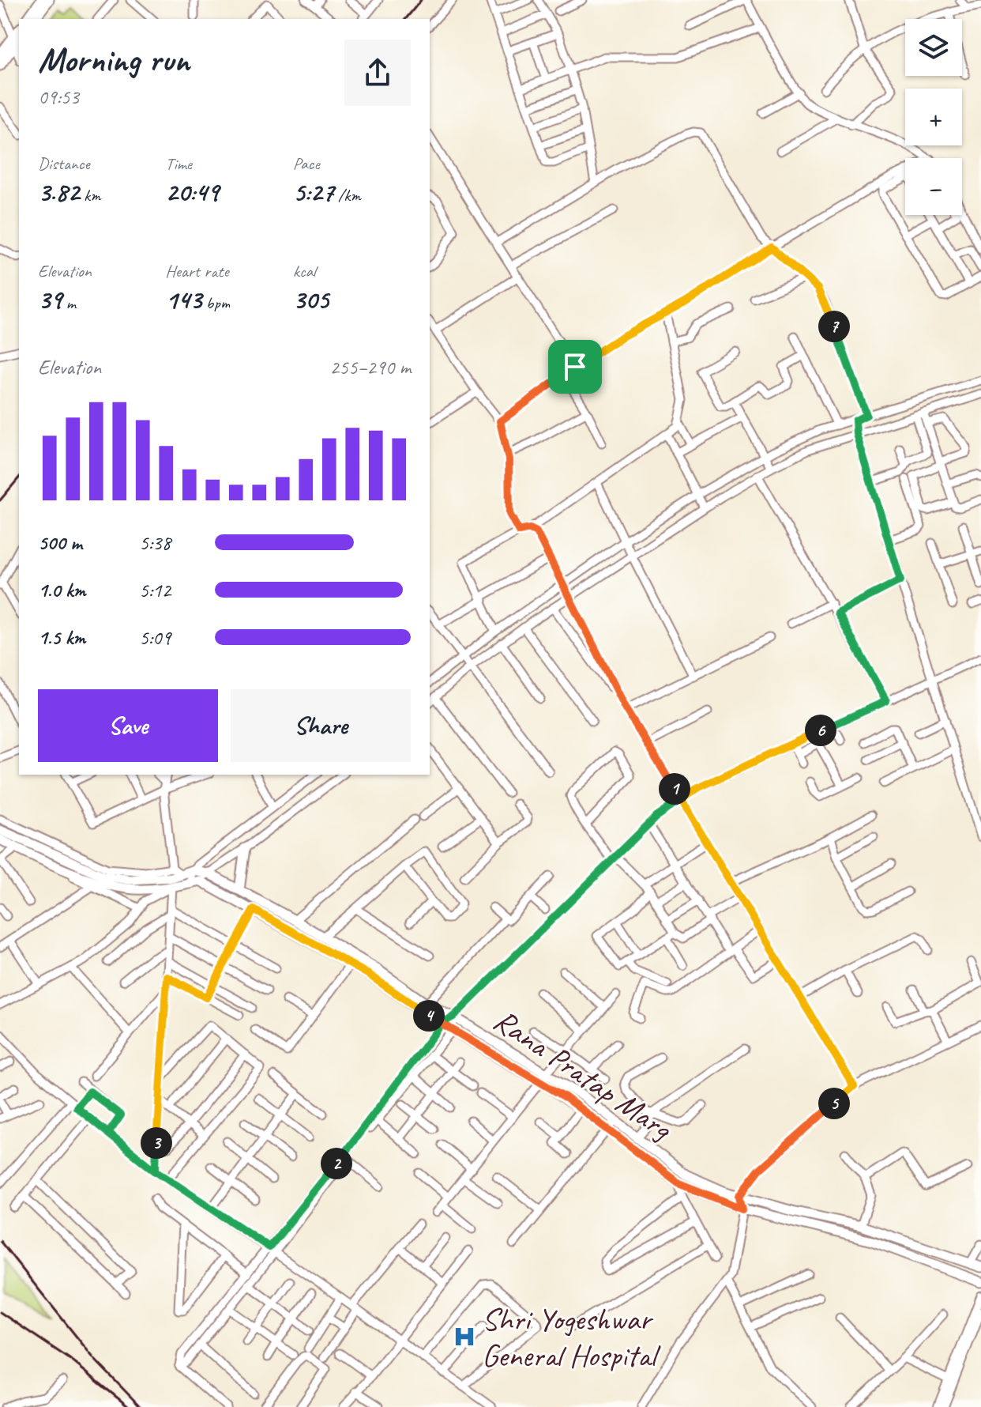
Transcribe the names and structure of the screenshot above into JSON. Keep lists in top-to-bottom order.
{
  "streets": {
    "main road": ["Rana Pratap Marg"]
  },
  "places": {
    "hospital": ["Shri Yogeshwar General Hospital"]
  },
  "page": {
    "map_buttons": ["+", "−"],
    "heading": ["Morning run", "09:53"],
    "stats": [
      ["Distance", "3.82 km"],
      ["Time", "20:49"],
      ["Pace", "5:27 /km"],
      ["Elevation", "39 m"],
      ["Heart rate", "143 bpm"],
      ["kcal", "305"]
    ],
    "pins": [
      "7",
      "6",
      "1",
      "4",
      "5",
      "3",
      "2"
    ],
    "chart": ["Elevation", "255–290 m"],
    "list": [
      {
        "name": "500 m",
        "note": "5:38"
      },
      {
        "name": "1.0 km",
        "note": "5:12"
      },
      {
        "name": "1.5 km",
        "note": "5:09"
      }
    ],
    "buttons": ["Save", "Share"]
  }
}
